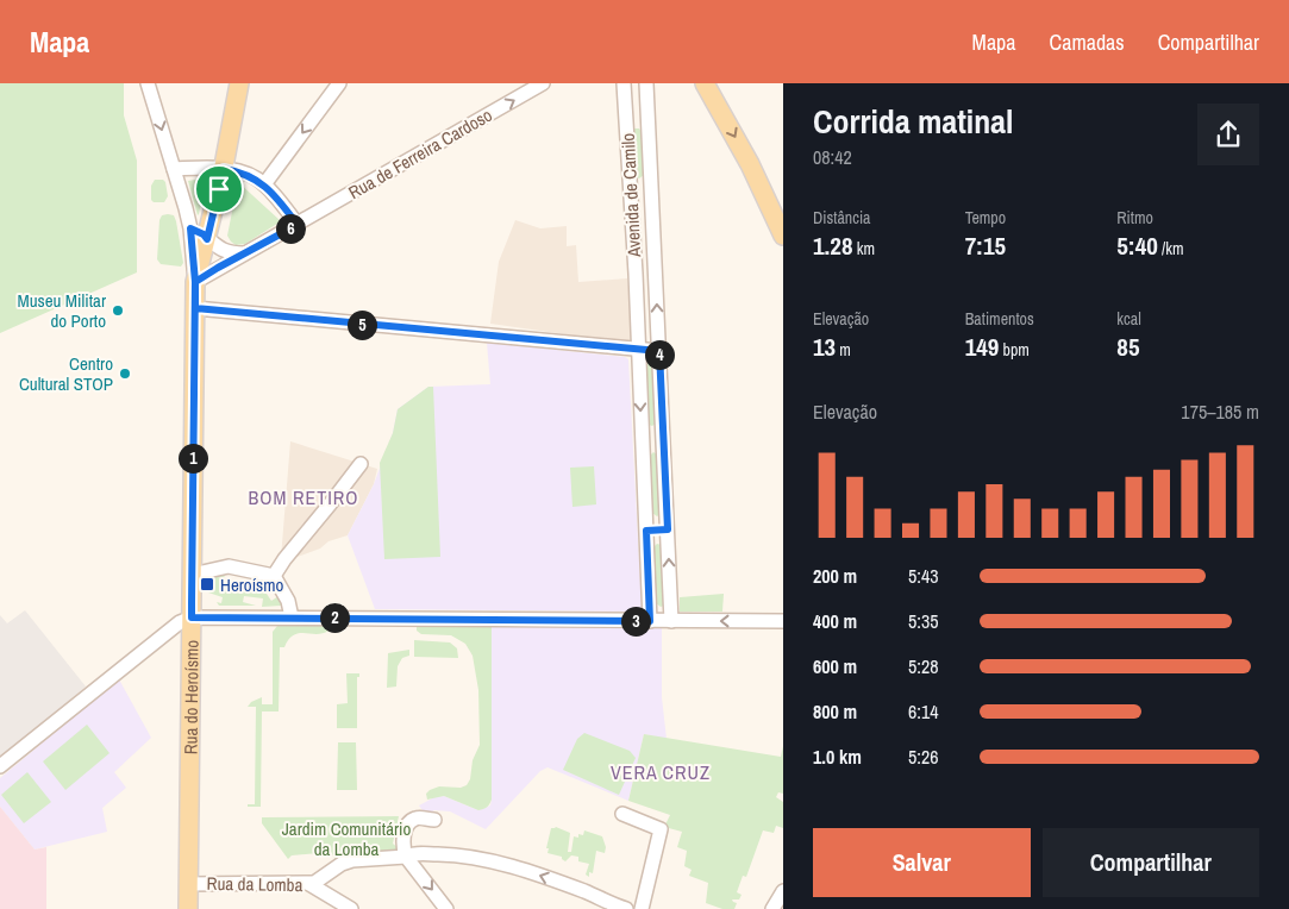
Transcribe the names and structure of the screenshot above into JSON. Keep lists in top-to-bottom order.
{
  "streets": {
    "main road": ["Rua do Heroísmo"],
    "street": ["Rua de Ferreira Cardoso", "Avenida de Camilo", "Rua da Lomba"]
  },
  "crossings": [
    ["Rua de Ferreira Cardoso", "Rua do Heroísmo"],
    ["Rua do Heroísmo", "Rua da Lomba"]
  ],
  "districts": ["BOM RETIRO", "VERA CRUZ"],
  "parks": ["Jardim Comunitário da Lomba"],
  "places": {
    "other": ["Museu Militar do Porto", "Centro Cultural STOP"],
    "transit": ["Heroísmo"]
  },
  "page": {
    "header": "Mapa",
    "nav": ["Mapa", "Camadas", "Compartilhar"],
    "heading": ["Corrida matinal", "08:42"],
    "stats": [
      ["Distância", "1.28 km"],
      ["Tempo", "7:15"],
      ["Ritmo", "5:40 /km"],
      ["Elevação", "13 m"],
      ["Batimentos", "149 bpm"],
      ["kcal", "85"]
    ],
    "pins": [
      "6",
      "5",
      "4",
      "1",
      "2",
      "3"
    ],
    "chart": ["Elevação", "175–185 m"],
    "list": [
      {
        "name": "200 m",
        "note": "5:43"
      },
      {
        "name": "400 m",
        "note": "5:35"
      },
      {
        "name": "600 m",
        "note": "5:28"
      },
      {
        "name": "800 m",
        "note": "6:14"
      },
      {
        "name": "1.0 km",
        "note": "5:26"
      }
    ],
    "buttons": ["Salvar", "Compartilhar"]
  }
}
